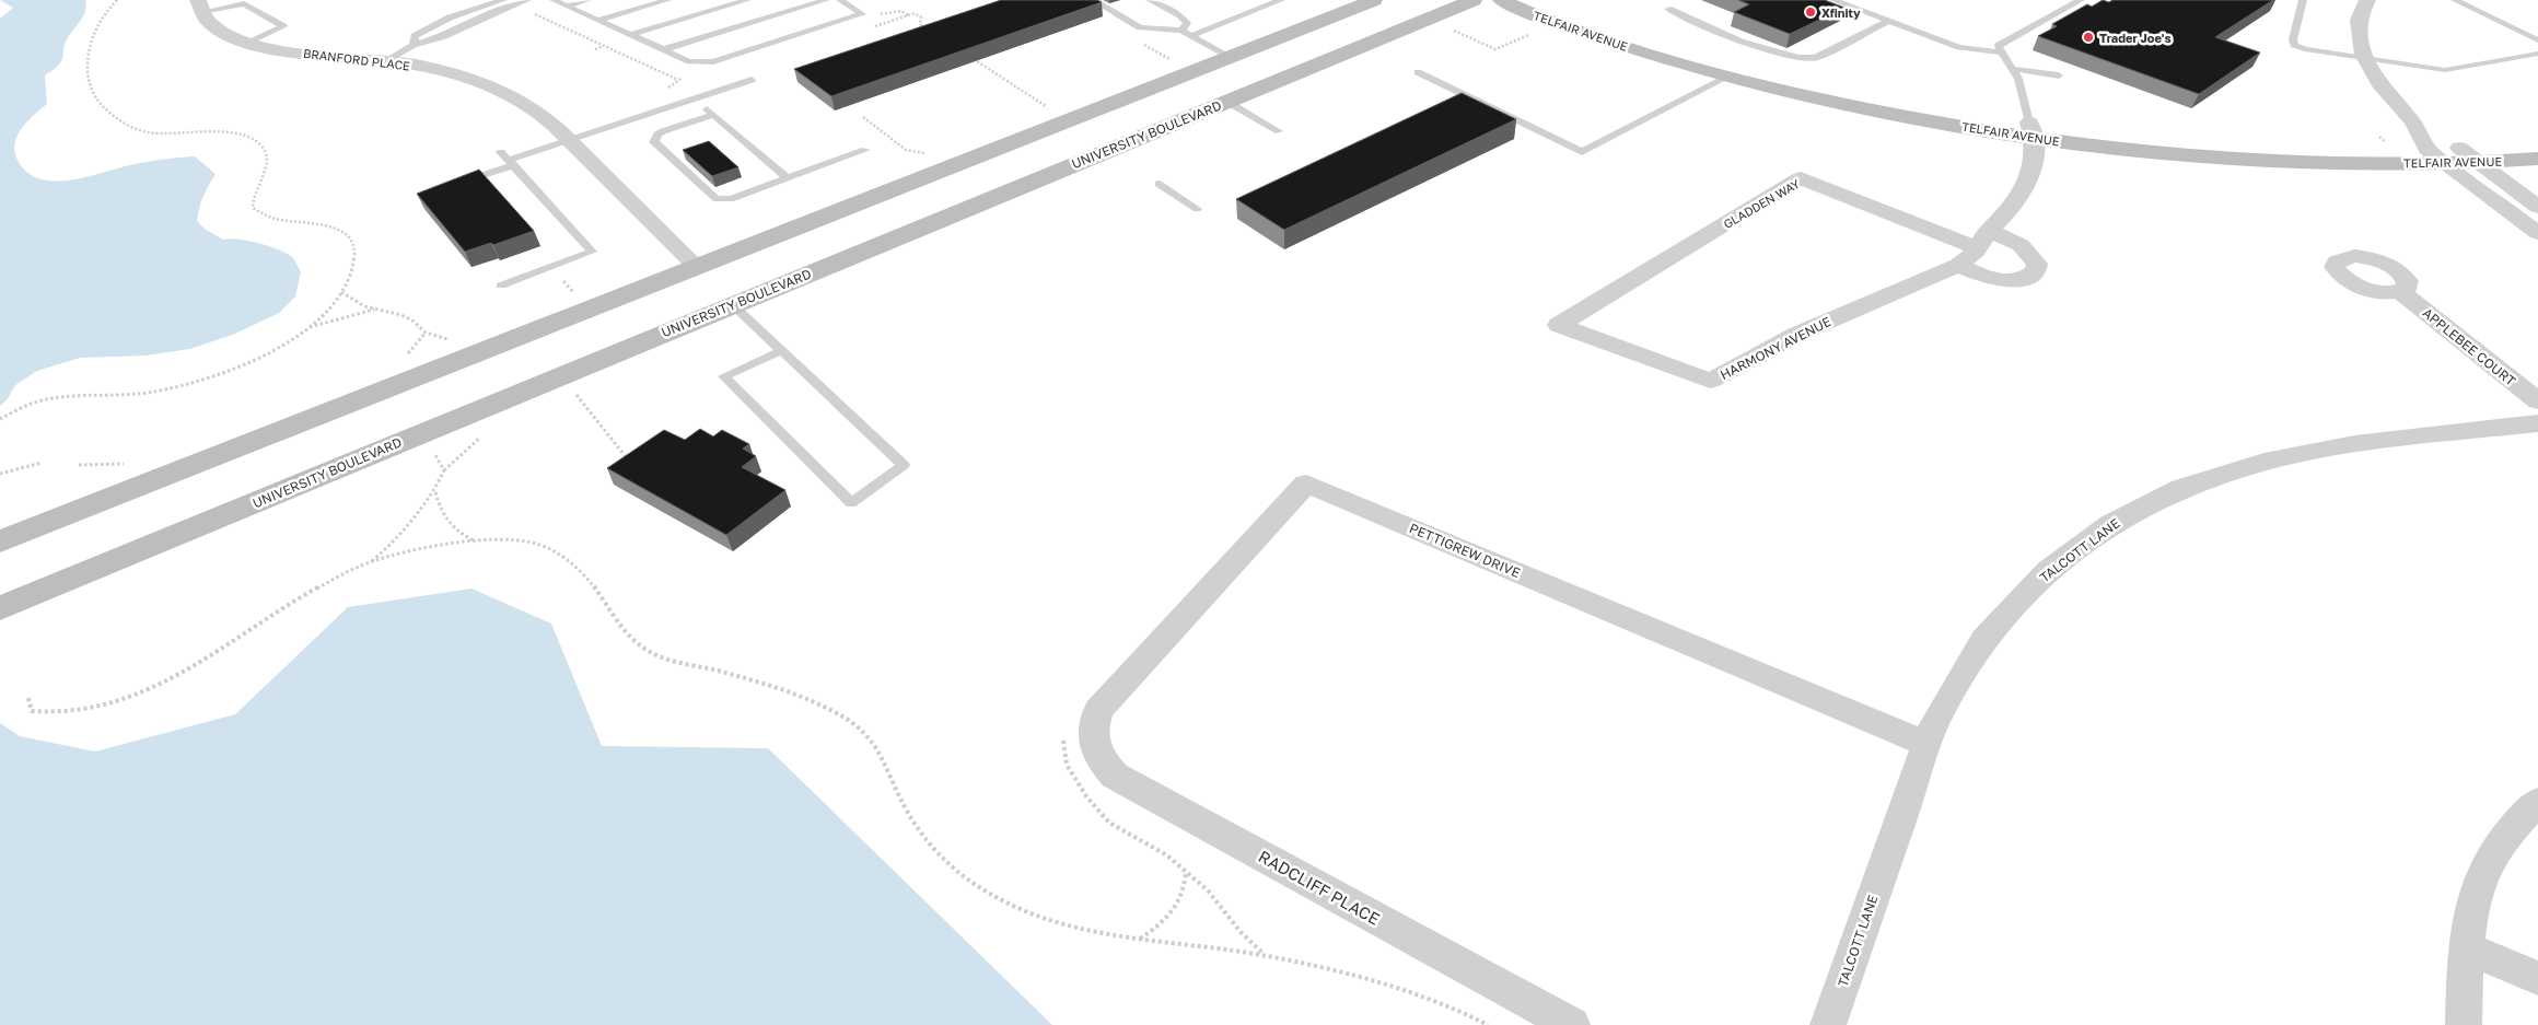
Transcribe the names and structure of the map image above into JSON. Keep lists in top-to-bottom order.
{
  "streets": {
    "main road": ["TELFAIR AVENUE", "UNIVERSITY BOULEVARD"],
    "street": [
      "BRANFORD PLACE",
      "GLADDEN WAY",
      "APPLEBEE COURT",
      "HARMONY AVENUE",
      "PETTIGREW DRIVE",
      "TALCOTT LANE",
      "RADCLIFF PLACE"
    ]
  },
  "crossings": [
    ["TELFAIR AVENUE", "HARMONY AVENUE"],
    ["GLADDEN WAY", "HARMONY AVENUE"],
    ["PETTIGREW DRIVE", "TALCOTT LANE"],
    ["PETTIGREW DRIVE", "RADCLIFF PLACE"]
  ],
  "places": ["Xfinity", "Trader Joe's"]
}
